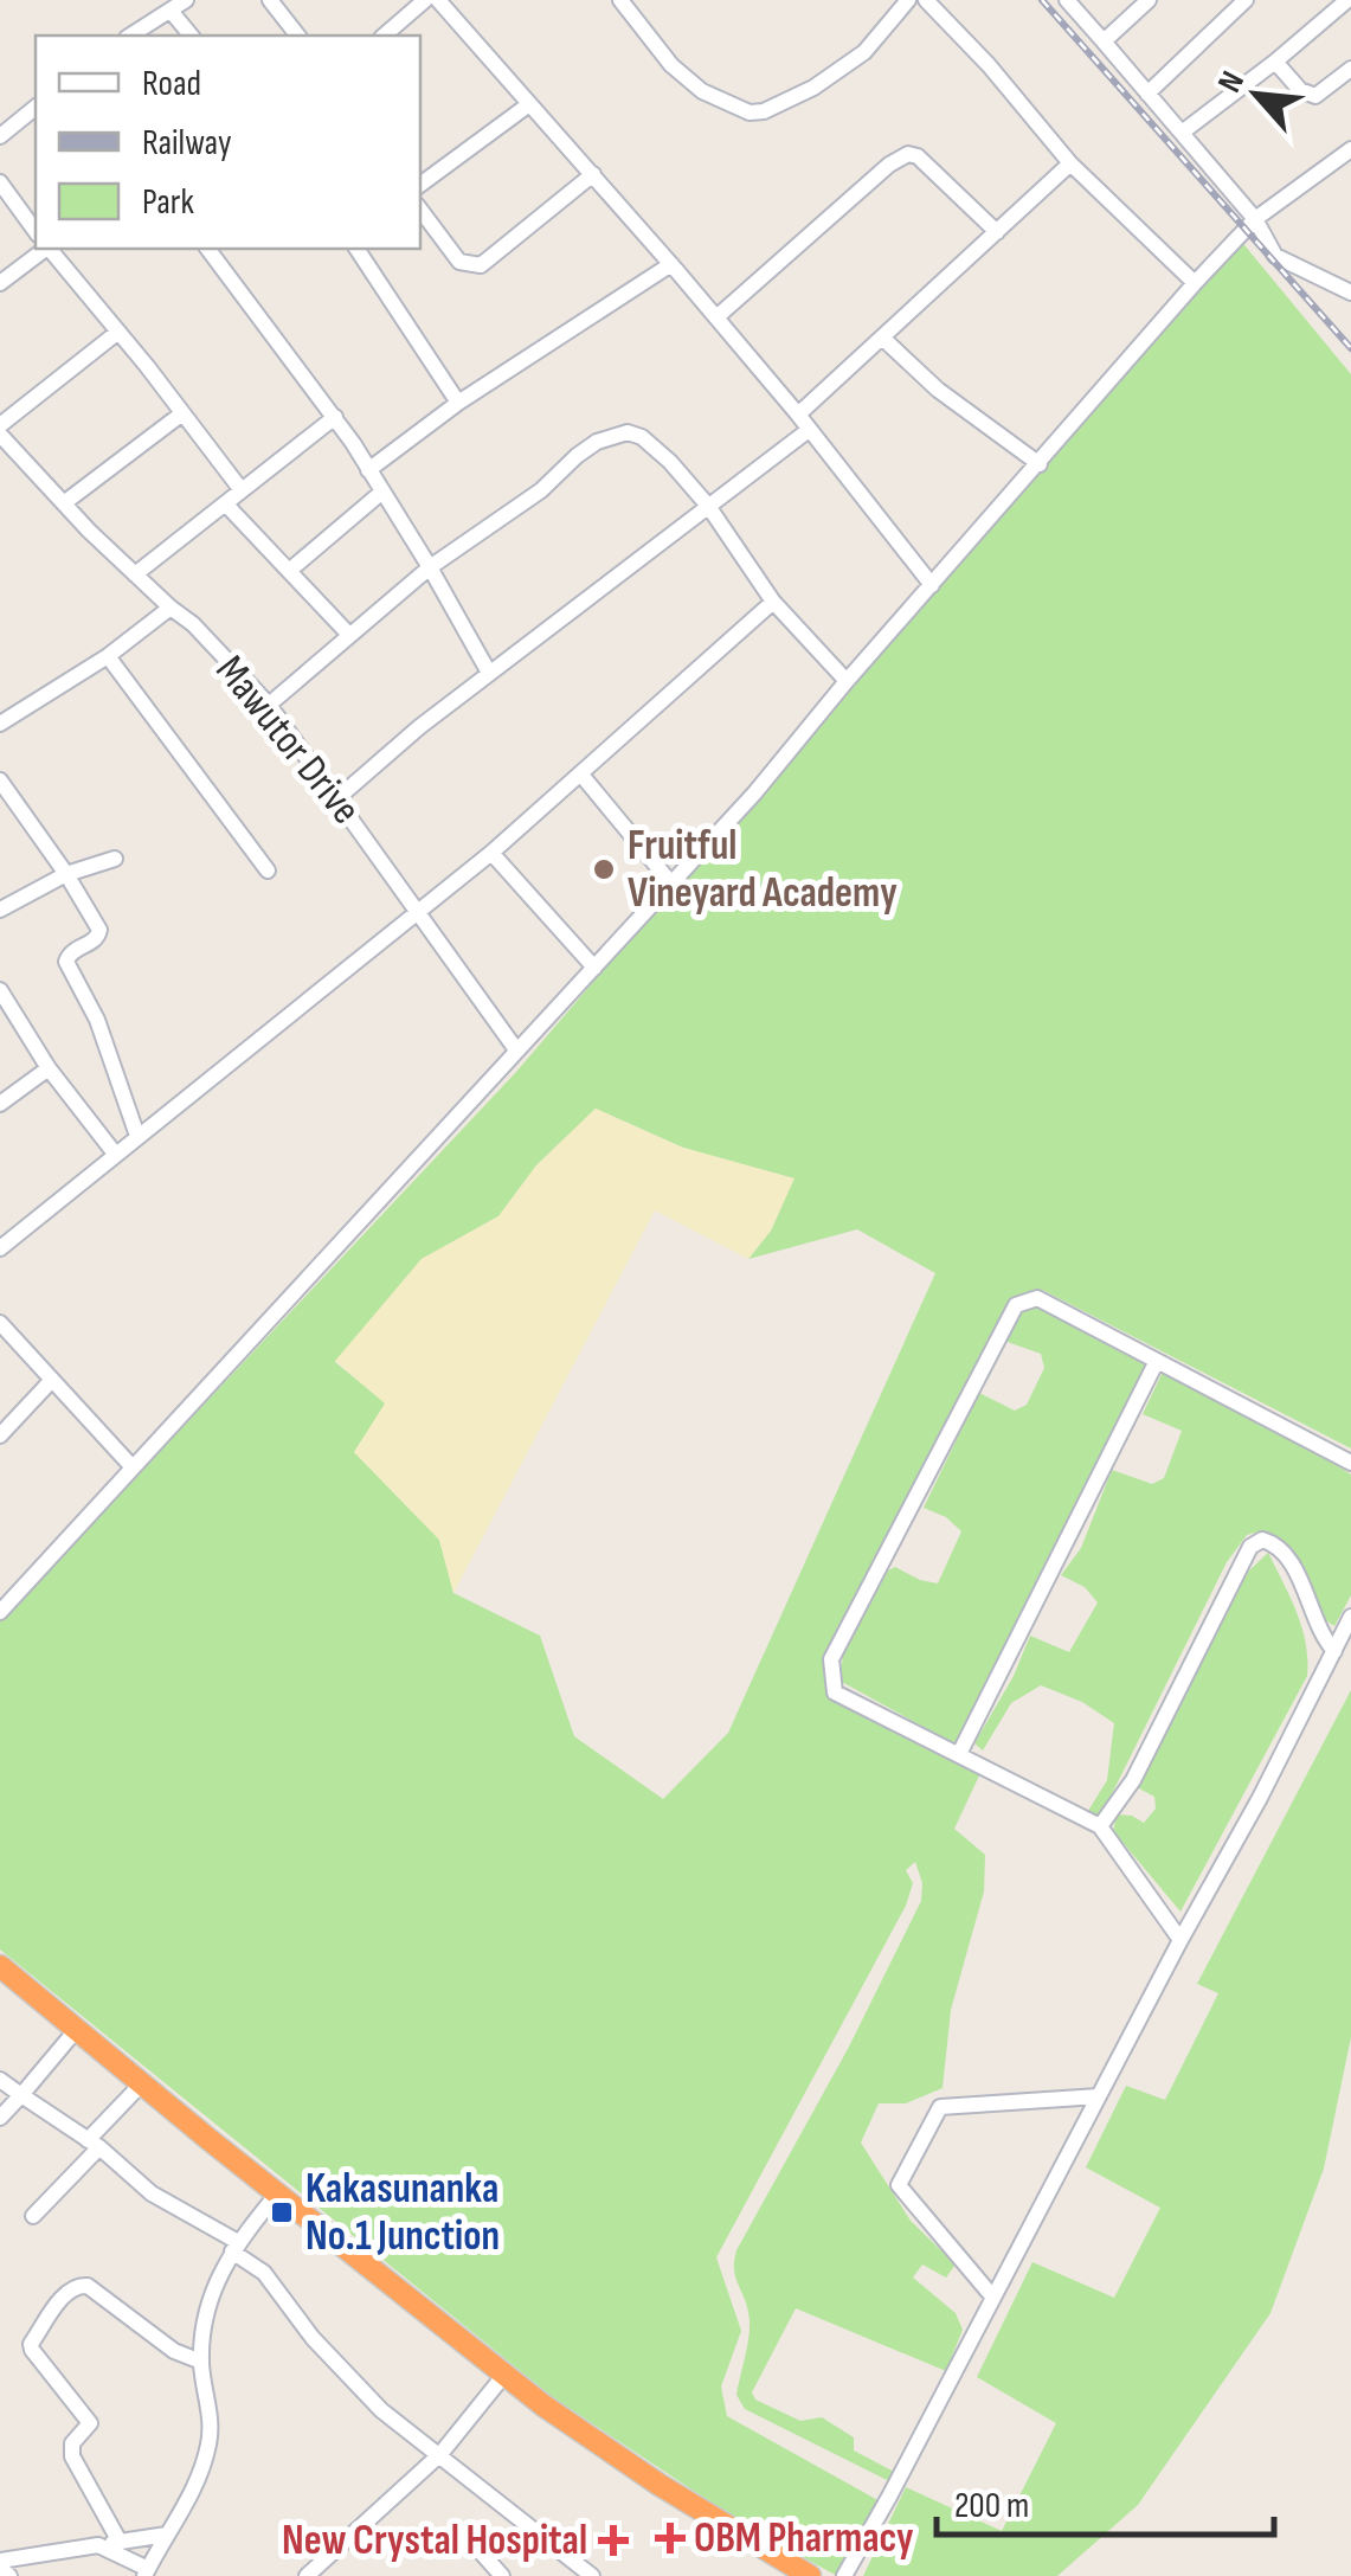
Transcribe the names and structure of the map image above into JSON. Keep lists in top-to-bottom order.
{
  "streets": {
    "street": ["Mawutor Drive"]
  },
  "places": {
    "other": ["Fruitful Vineyard Academy"],
    "transit": ["Kakasunanka No.1 Junction"],
    "health": ["OBM Pharmacy", "New Crystal Hospital"]
  },
  "legend": ["Road", "Railway", "Park"],
  "scale_bar": "200 m",
  "north": "top left"
}
